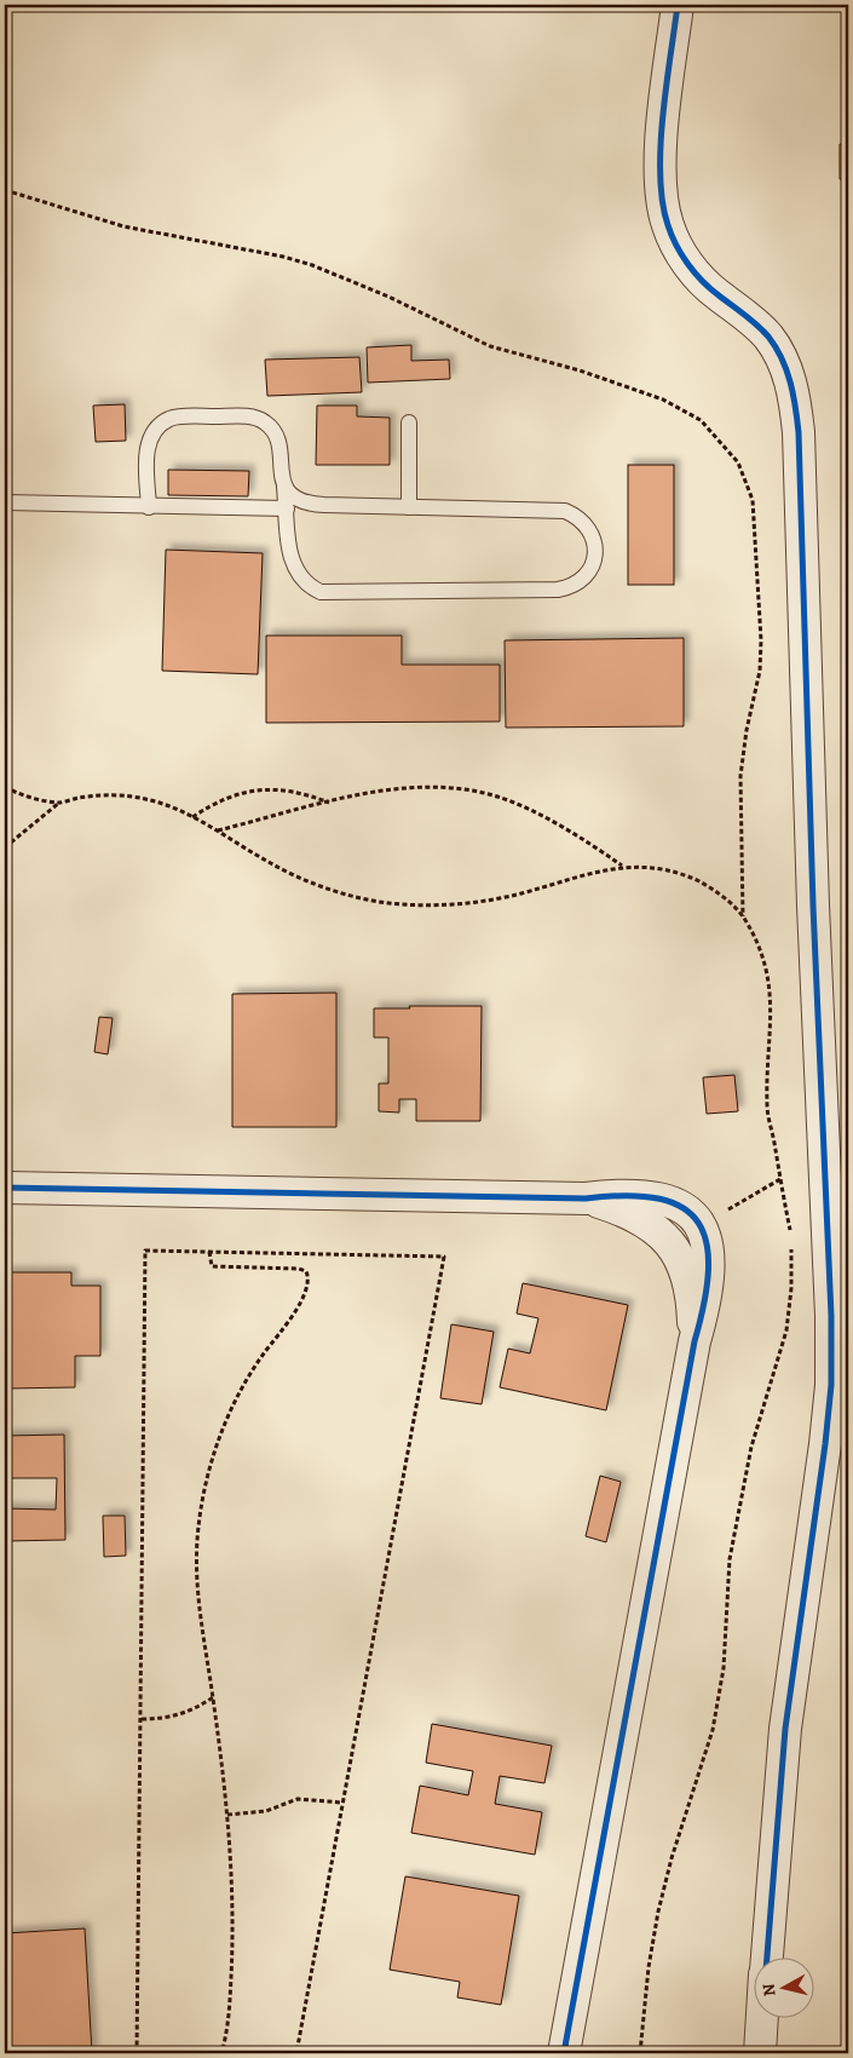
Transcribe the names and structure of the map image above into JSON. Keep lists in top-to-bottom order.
{
  "north": "left"
}
